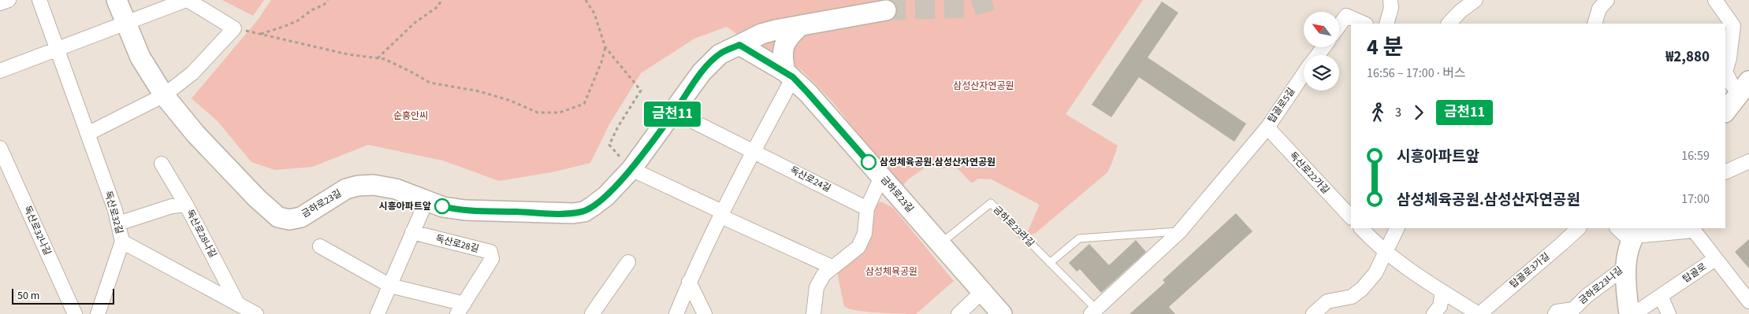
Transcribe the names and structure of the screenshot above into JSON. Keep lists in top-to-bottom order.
{
  "streets": {
    "street": [
      "탑골로5길",
      "독산로22가길",
      "독산로24길",
      "금하로23길",
      "독산로32길",
      "금하로23라길",
      "독산로32나길",
      "독산로28나길",
      "독산로28길",
      "탑골로3가길",
      "탑골로",
      "금하로23나길"
    ]
  },
  "crossings": [
    ["탑골로5길", "독산로22가길"],
    ["탑골로5길", "금하로23라길"],
    ["독산로22가길", "금하로23라길"],
    ["독산로24길", "금하로23길"],
    ["금하로23길", "금하로23라길"]
  ],
  "parks": ["삼성산자연공원", "순흥안씨", "삼성체육공원"],
  "places": ["삼성체육공원.삼성산자연공원", "시흥아파트앞"],
  "lines": ["bus line 금천11"],
  "scale_bar": "50 m",
  "north": "top left",
  "page": {
    "on_map": "금천11",
    "heading": ["4 분", "16:56 – 17:00 · 버스", "₩2,880"],
    "legs": ["3", "금천11"],
    "list": [
      {
        "name": "시흥아파트앞",
        "value": "16:59"
      },
      {
        "name": "삼성체육공원.삼성산자연공원",
        "value": "17:00"
      }
    ],
    "scale": "50 m"
  }
}
